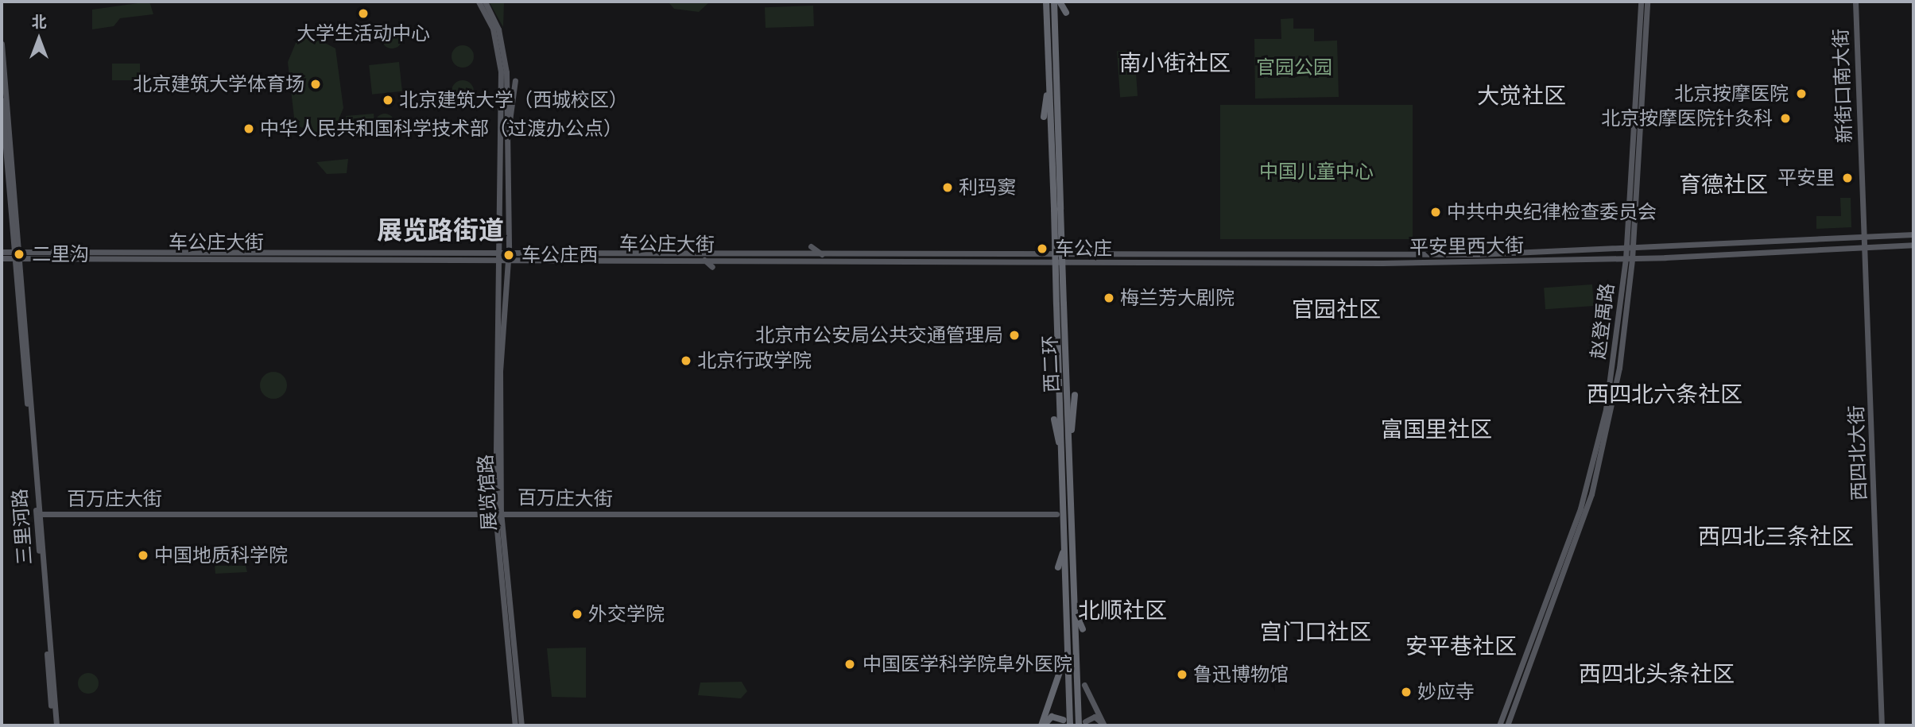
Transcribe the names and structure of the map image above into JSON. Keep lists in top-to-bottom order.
{
  "streets": {
    "highway": ["西二环"],
    "main road": [
      "新街口南大街",
      "车公庄大街",
      "平安里西大街",
      "赵登禹路",
      "西四北大街",
      "展览馆路",
      "百万庄大街",
      "三里河路"
    ]
  },
  "crossings": [
    ["新街口南大街", "平安里西大街"],
    ["新街口南大街", "西四北大街"],
    ["车公庄大街", "平安里西大街"],
    ["车公庄大街", "展览馆路"],
    ["车公庄大街", "三里河路"],
    ["平安里西大街", "赵登禹路"],
    ["平安里西大街", "西四北大街"],
    ["展览馆路", "百万庄大街"],
    ["百万庄大街", "三里河路"]
  ],
  "districts": [
    "南小街社区",
    "大觉社区",
    "育德社区",
    "展览路街道",
    "官园社区",
    "西四北六条社区",
    "富国里社区",
    "西四北三条社区",
    "北顺社区",
    "宫门口社区",
    "安平巷社区",
    "西四北头条社区"
  ],
  "parks": ["官园公园", "中国儿童中心"],
  "places": [
    "大学生活动中心",
    "北京建筑大学体育场",
    "北京按摩医院",
    "北京建筑大学（西城校区）",
    "北京按摩医院针灸科",
    "中华人民共和国科学技术部（过渡办公点）",
    "平安里",
    "利玛窦",
    "中共中央纪律检查委员会",
    "车公庄",
    "二里沟",
    "车公庄西",
    "梅兰芳大剧院",
    "北京市公安局公共交通管理局",
    "北京行政学院",
    "中国地质科学院",
    "外交学院",
    "中国医学科学院阜外医院",
    "鲁迅博物馆",
    "妙应寺"
  ],
  "north": "top"
}
